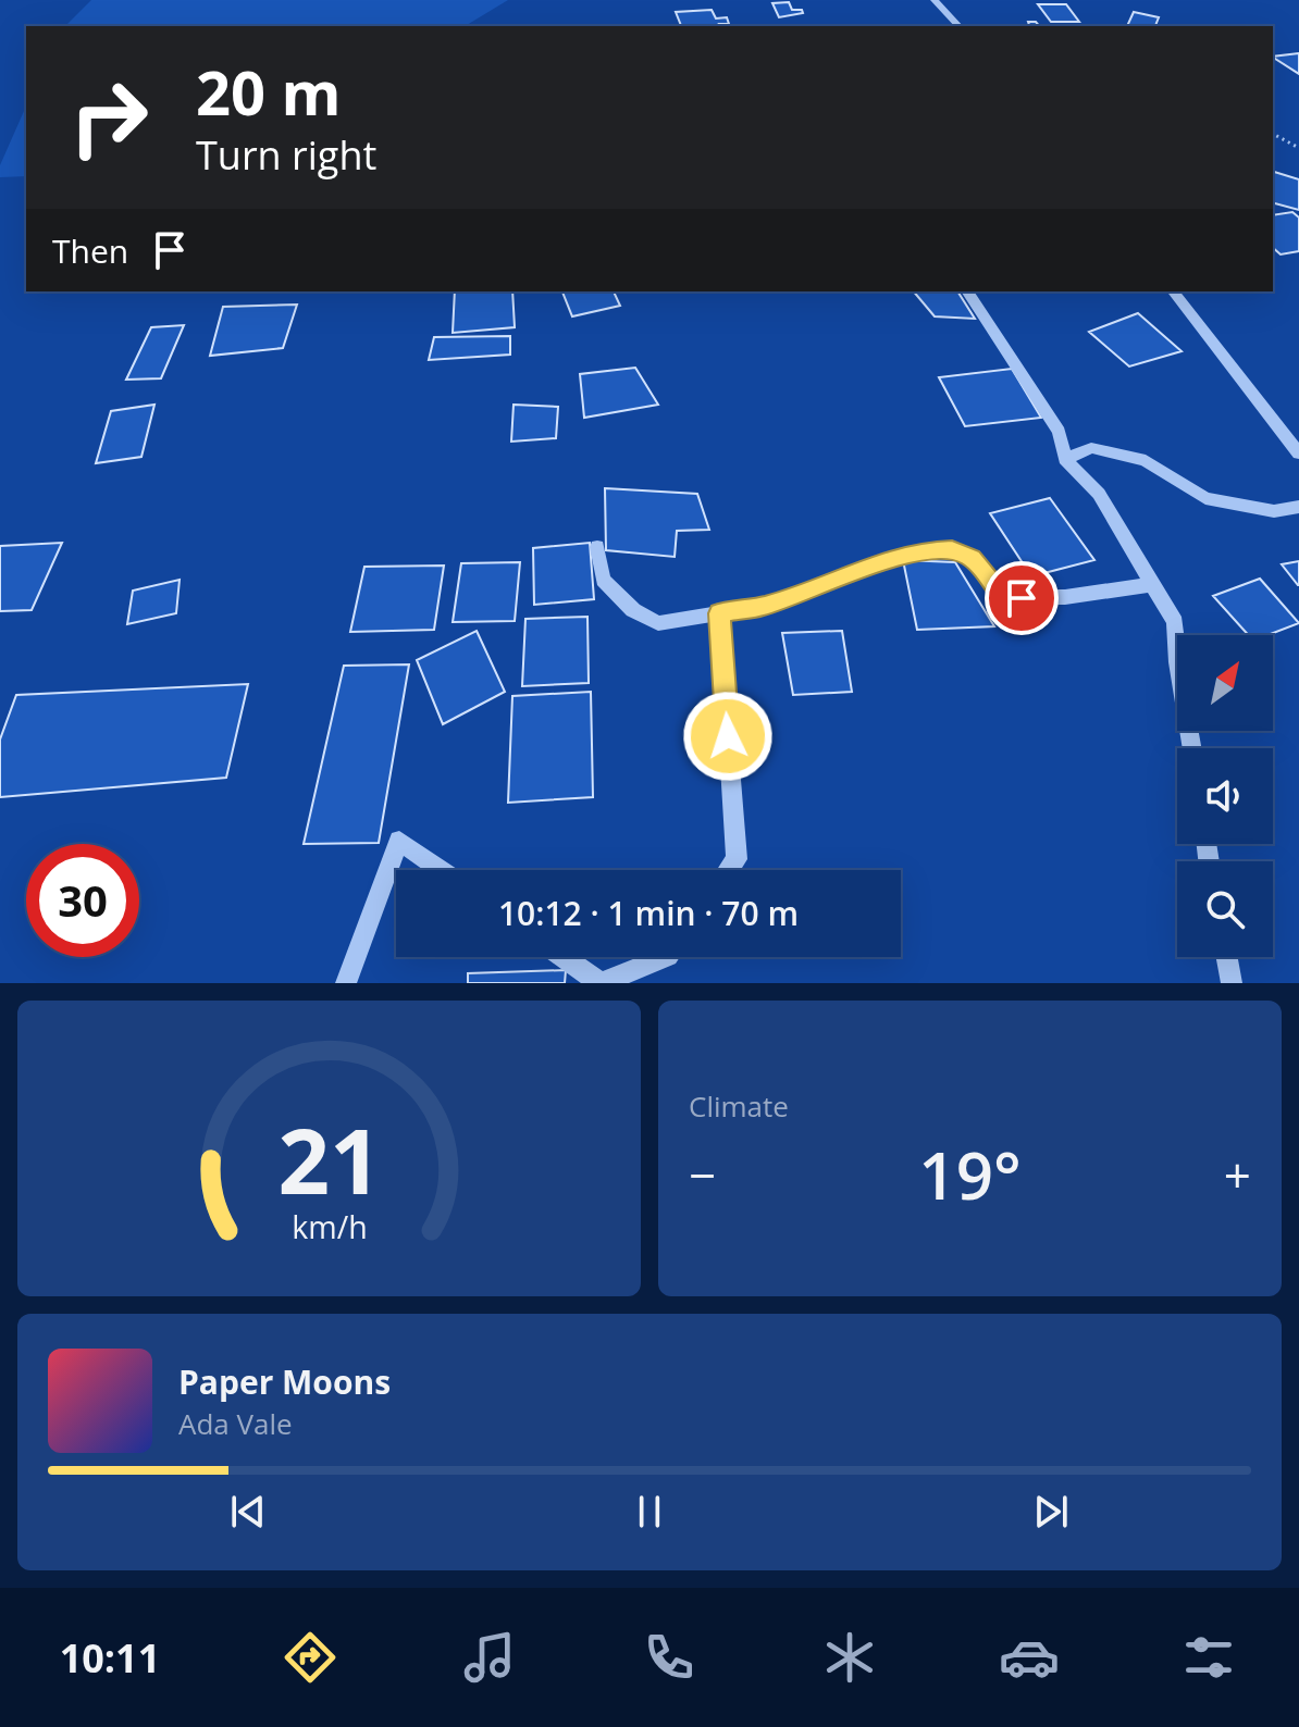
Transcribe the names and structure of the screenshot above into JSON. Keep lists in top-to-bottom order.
{
  "north": "top right",
  "page": {
    "turn": ["20 m", "Turn right"],
    "then": "Then",
    "limit": "30",
    "trip": "10:12 · 1 min · 70 m",
    "tile": "Climate",
    "heat": ["−", "19°", "+"],
    "song": ["Paper Moons", "Ada Vale"],
    "tabs": "10:11",
    "gauge": ["21", "km/h"]
  }
}
